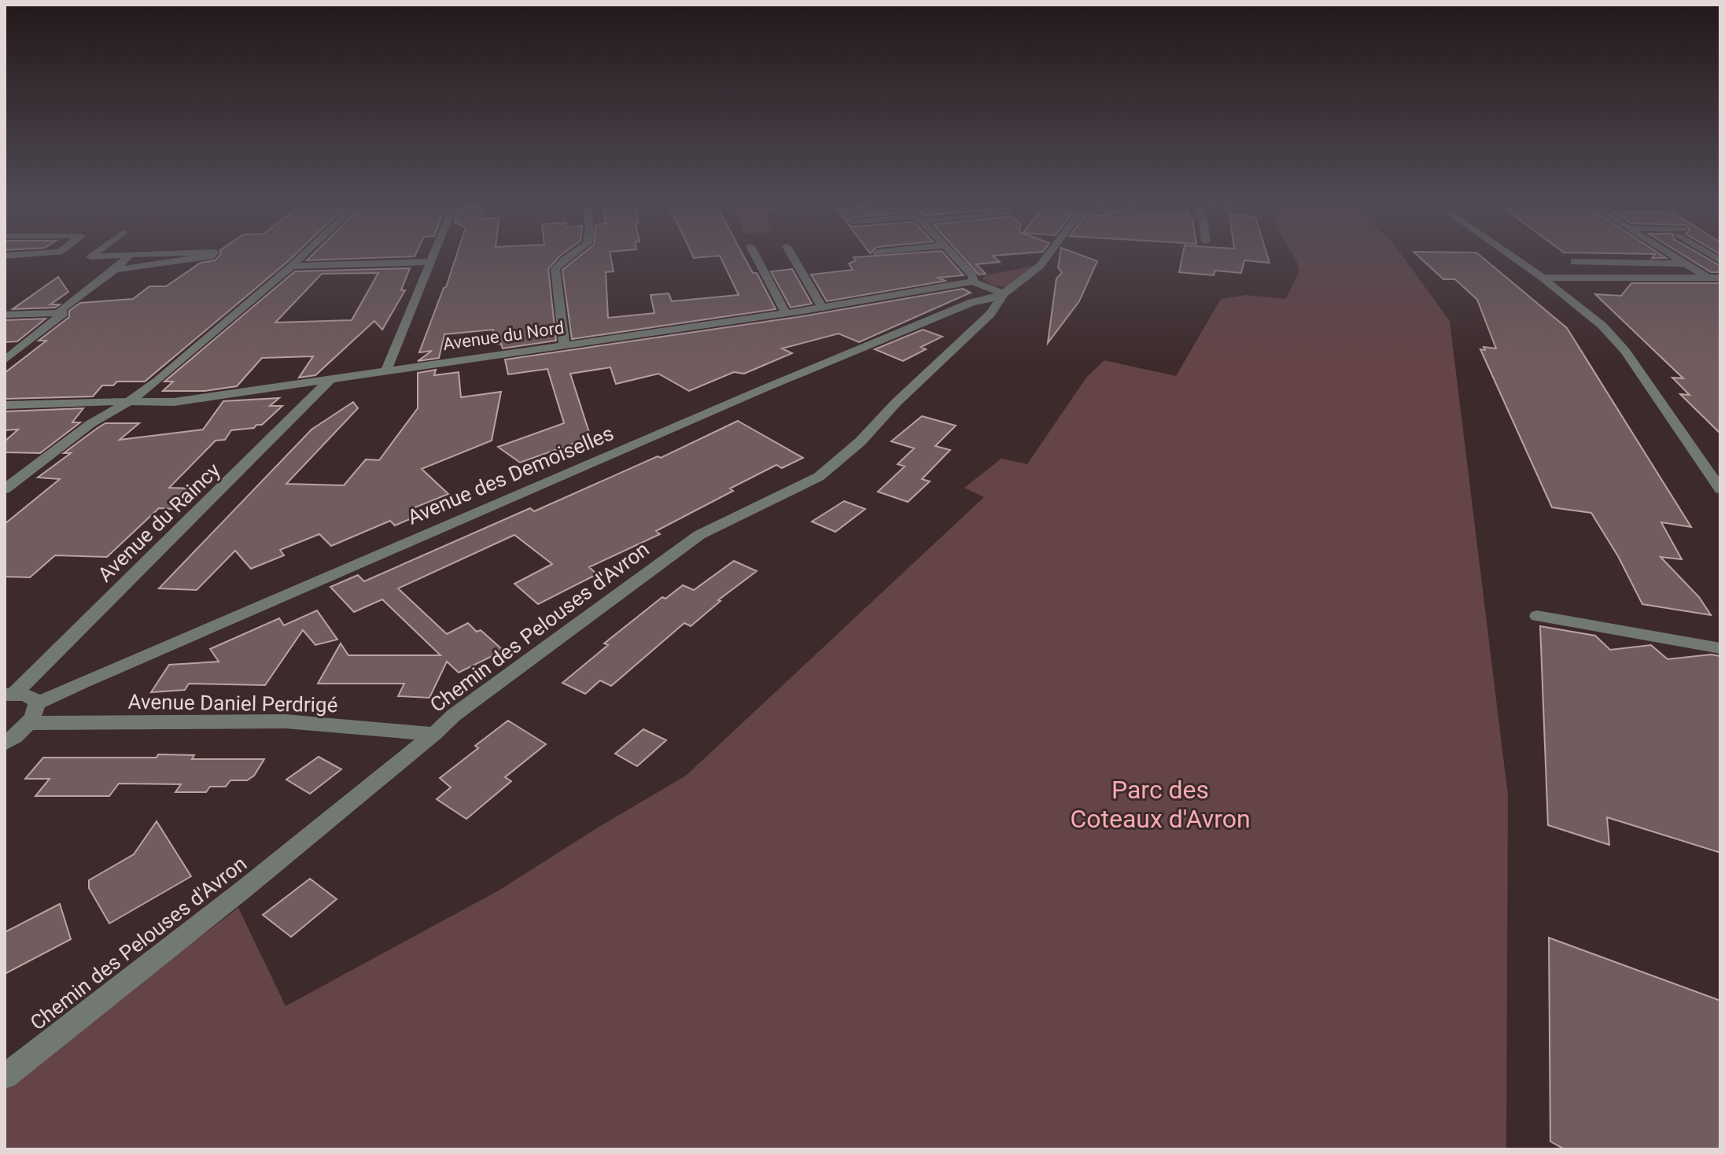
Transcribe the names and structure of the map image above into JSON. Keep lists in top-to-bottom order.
{
  "streets": {
    "street": [
      "Avenue du Nord",
      "Avenue des Demoiselles",
      "Avenue du Raincy",
      "Chemin des Pelouses d'Avron",
      "Avenue Daniel Perdrigé"
    ]
  },
  "crossings": [
    ["Avenue du Nord", "Avenue du Raincy"],
    ["Avenue des Demoiselles", "Chemin des Pelouses d'Avron"],
    ["Chemin des Pelouses d'Avron", "Avenue Daniel Perdrigé"]
  ],
  "parks": ["Parc des Coteaux d'Avron"]
}
